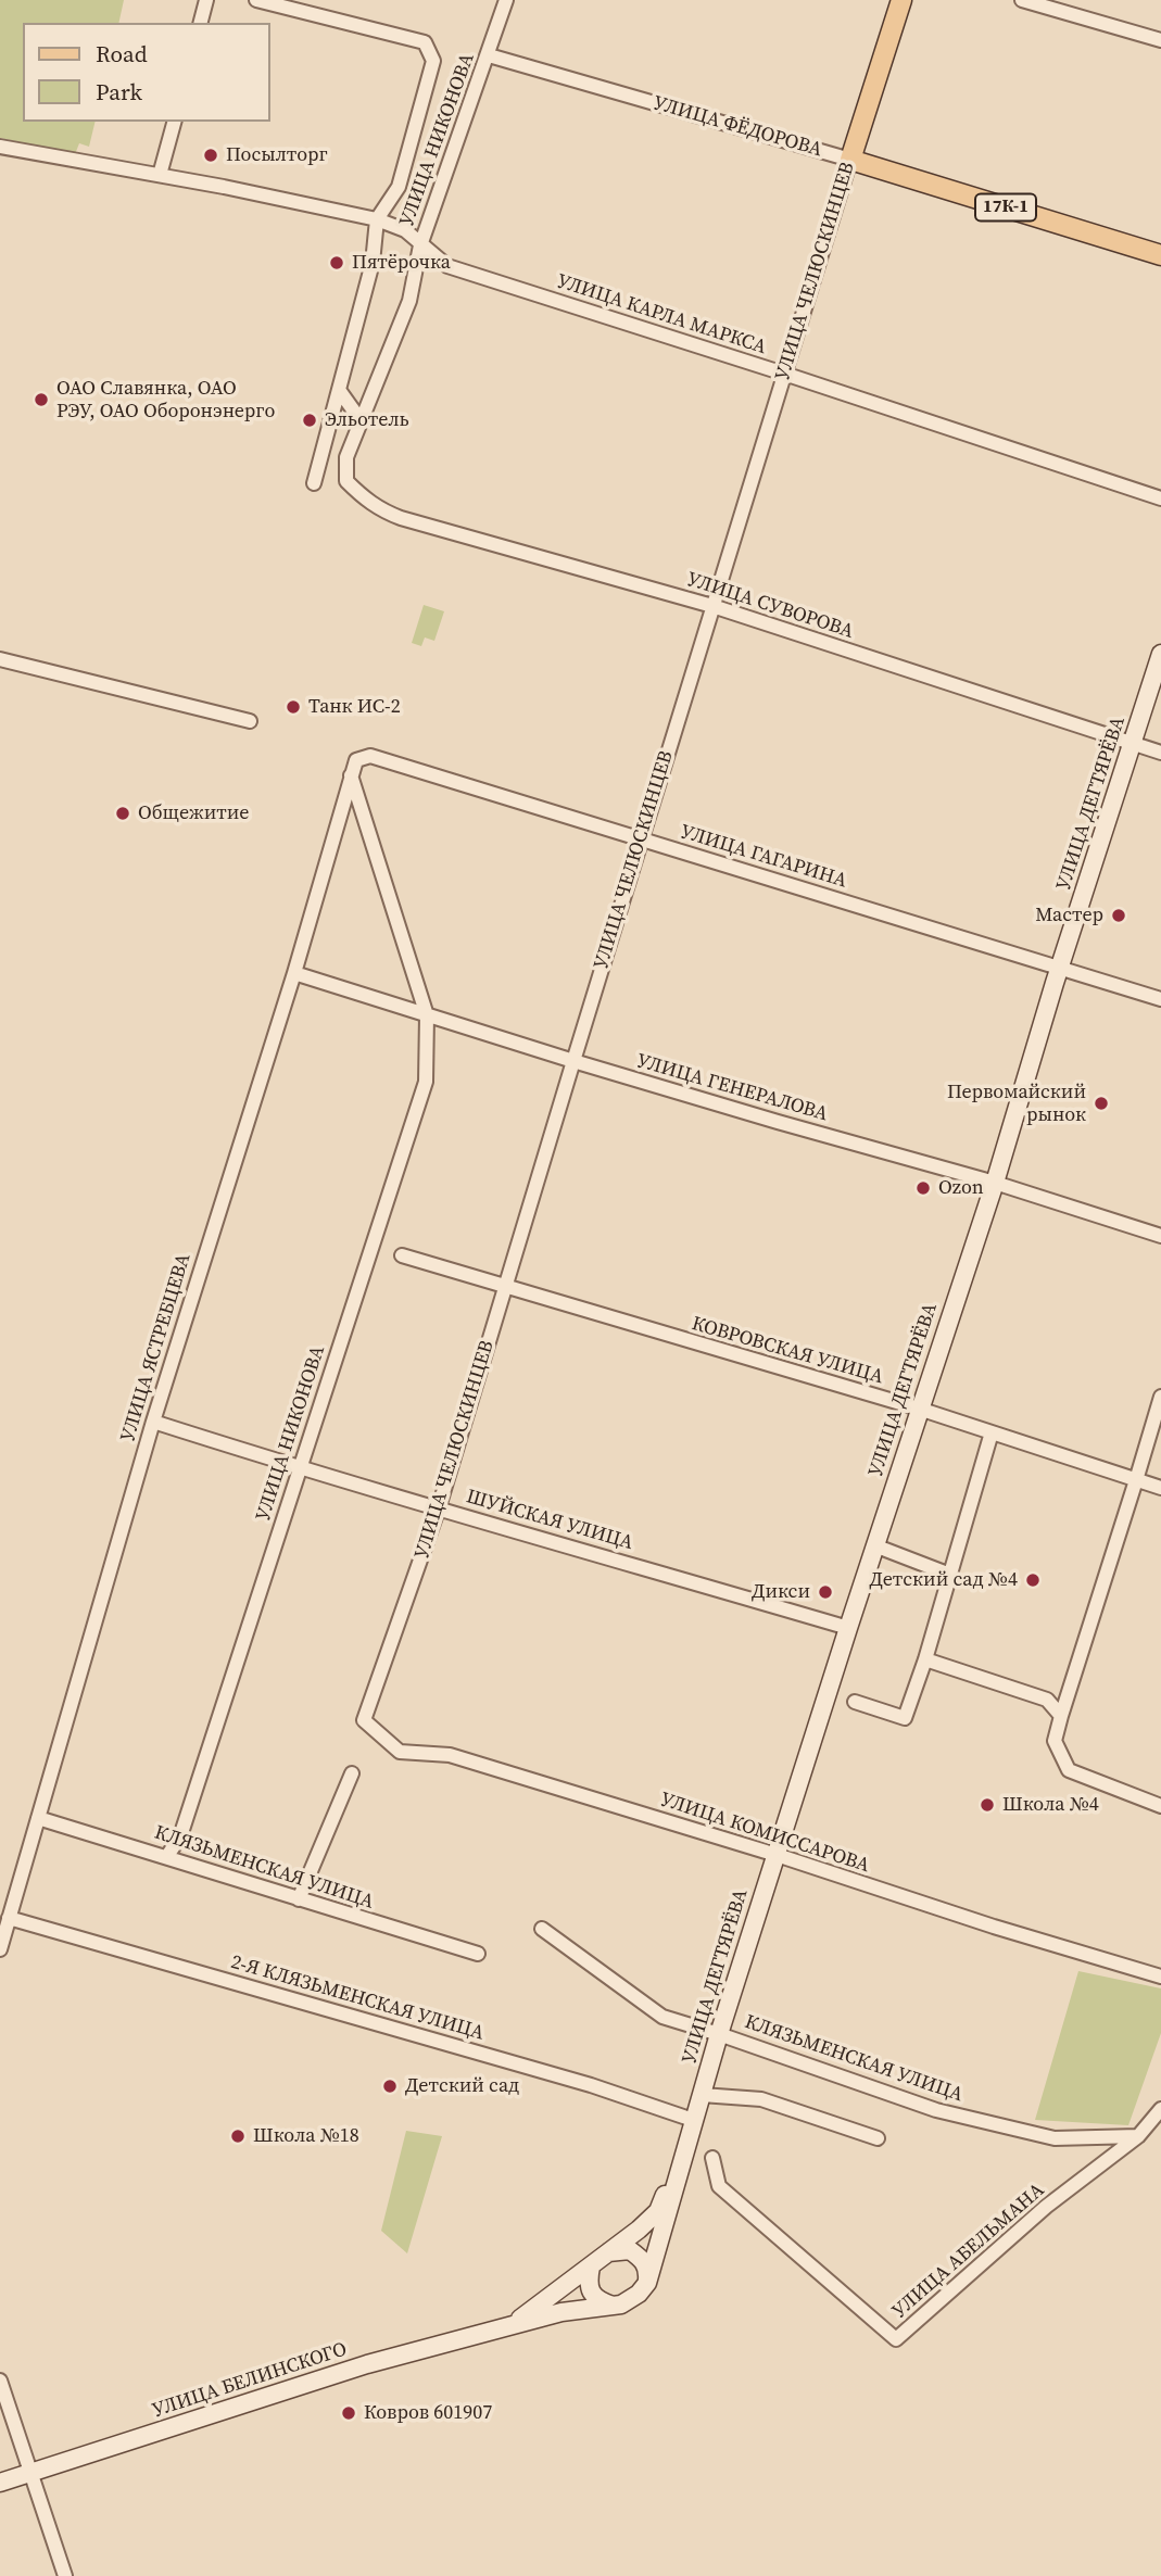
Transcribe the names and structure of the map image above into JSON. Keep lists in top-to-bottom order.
{
  "streets": {
    "main road": [
      "УЛИЦА ФЁДОРОВА",
      "17К-1",
      "УЛИЦА ЧЕЛЮСКИНЦЕВ",
      "УЛИЦА ДЕГТЯРЁВА",
      "УЛИЦА БЕЛИНСКОГО"
    ],
    "street": [
      "УЛИЦА НИКОНОВА",
      "УЛИЦА КАРЛА МАРКСА",
      "УЛИЦА СУВОРОВА",
      "УЛИЦА ГАГАРИНА",
      "УЛИЦА ГЕНЕРАЛОВА",
      "УЛИЦА ЯСТРЕБЦЕВА",
      "КОВРОВСКАЯ УЛИЦА",
      "ШУЙСКАЯ УЛИЦА",
      "УЛИЦА КОМИССАРОВА",
      "КЛЯЗЬМЕНСКАЯ УЛИЦА",
      "2-Я КЛЯЗЬМЕНСКАЯ УЛИЦА",
      "УЛИЦА АБЕЛЬМАНА"
    ]
  },
  "crossings": [
    ["УЛИЦА ФЁДОРОВА", "УЛИЦА НИКОНОВА"],
    ["УЛИЦА ФЁДОРОВА", "УЛИЦА ЧЕЛЮСКИНЦЕВ"],
    ["УЛИЦА НИКОНОВА", "УЛИЦА КАРЛА МАРКСА"],
    ["УЛИЦА НИКОНОВА", "УЛИЦА СУВОРОВА"],
    ["УЛИЦА НИКОНОВА", "УЛИЦА ГЕНЕРАЛОВА"],
    ["УЛИЦА НИКОНОВА", "УЛИЦА ЯСТРЕБЦЕВА"],
    ["УЛИЦА НИКОНОВА", "ШУЙСКАЯ УЛИЦА"],
    ["УЛИЦА НИКОНОВА", "КЛЯЗЬМЕНСКАЯ УЛИЦА"],
    ["УЛИЦА ЧЕЛЮСКИНЦЕВ", "УЛИЦА КАРЛА МАРКСА"],
    ["УЛИЦА ЧЕЛЮСКИНЦЕВ", "УЛИЦА СУВОРОВА"],
    ["УЛИЦА ЧЕЛЮСКИНЦЕВ", "УЛИЦА ГАГАРИНА"],
    ["УЛИЦА ЧЕЛЮСКИНЦЕВ", "УЛИЦА ГЕНЕРАЛОВА"],
    ["УЛИЦА ЧЕЛЮСКИНЦЕВ", "КОВРОВСКАЯ УЛИЦА"],
    ["УЛИЦА ЧЕЛЮСКИНЦЕВ", "ШУЙСКАЯ УЛИЦА"],
    ["УЛИЦА ЧЕЛЮСКИНЦЕВ", "УЛИЦА КОМИССАРОВА"],
    ["УЛИЦА СУВОРОВА", "УЛИЦА ДЕГТЯРЁВА"],
    ["УЛИЦА ДЕГТЯРЁВА", "УЛИЦА ГАГАРИНА"],
    ["УЛИЦА ДЕГТЯРЁВА", "УЛИЦА ГЕНЕРАЛОВА"],
    ["УЛИЦА ДЕГТЯРЁВА", "КОВРОВСКАЯ УЛИЦА"],
    ["УЛИЦА ДЕГТЯРЁВА", "ШУЙСКАЯ УЛИЦА"],
    ["УЛИЦА ДЕГТЯРЁВА", "УЛИЦА КОМИССАРОВА"],
    ["УЛИЦА ДЕГТЯРЁВА", "КЛЯЗЬМЕНСКАЯ УЛИЦА"],
    ["УЛИЦА ДЕГТЯРЁВА", "2-Я КЛЯЗЬМЕНСКАЯ УЛИЦА"],
    ["УЛИЦА ДЕГТЯРЁВА", "УЛИЦА БЕЛИНСКОГО"],
    ["УЛИЦА ГАГАРИНА", "УЛИЦА ЯСТРЕБЦЕВА"],
    ["УЛИЦА ГЕНЕРАЛОВА", "УЛИЦА ЯСТРЕБЦЕВА"],
    ["УЛИЦА ЯСТРЕБЦЕВА", "ШУЙСКАЯ УЛИЦА"],
    ["УЛИЦА ЯСТРЕБЦЕВА", "КЛЯЗЬМЕНСКАЯ УЛИЦА"],
    ["УЛИЦА ЯСТРЕБЦЕВА", "2-Я КЛЯЗЬМЕНСКАЯ УЛИЦА"],
    ["КЛЯЗЬМЕНСКАЯ УЛИЦА", "УЛИЦА АБЕЛЬМАНА"]
  ],
  "places": [
    "Посылторг",
    "Пятёрочка",
    "ОАО Славянка, ОАО РЭУ, ОАО Оборонэнерго",
    "Эльотель",
    "Танк ИС-2",
    "Общежитие",
    "Мастер",
    "Первомайский рынок",
    "Ozon",
    "Детский сад №4",
    "Дикси",
    "Школа №4",
    "Детский сад",
    "Школа №18",
    "Ковров 601907"
  ],
  "legend": ["Road", "Park"]
}
